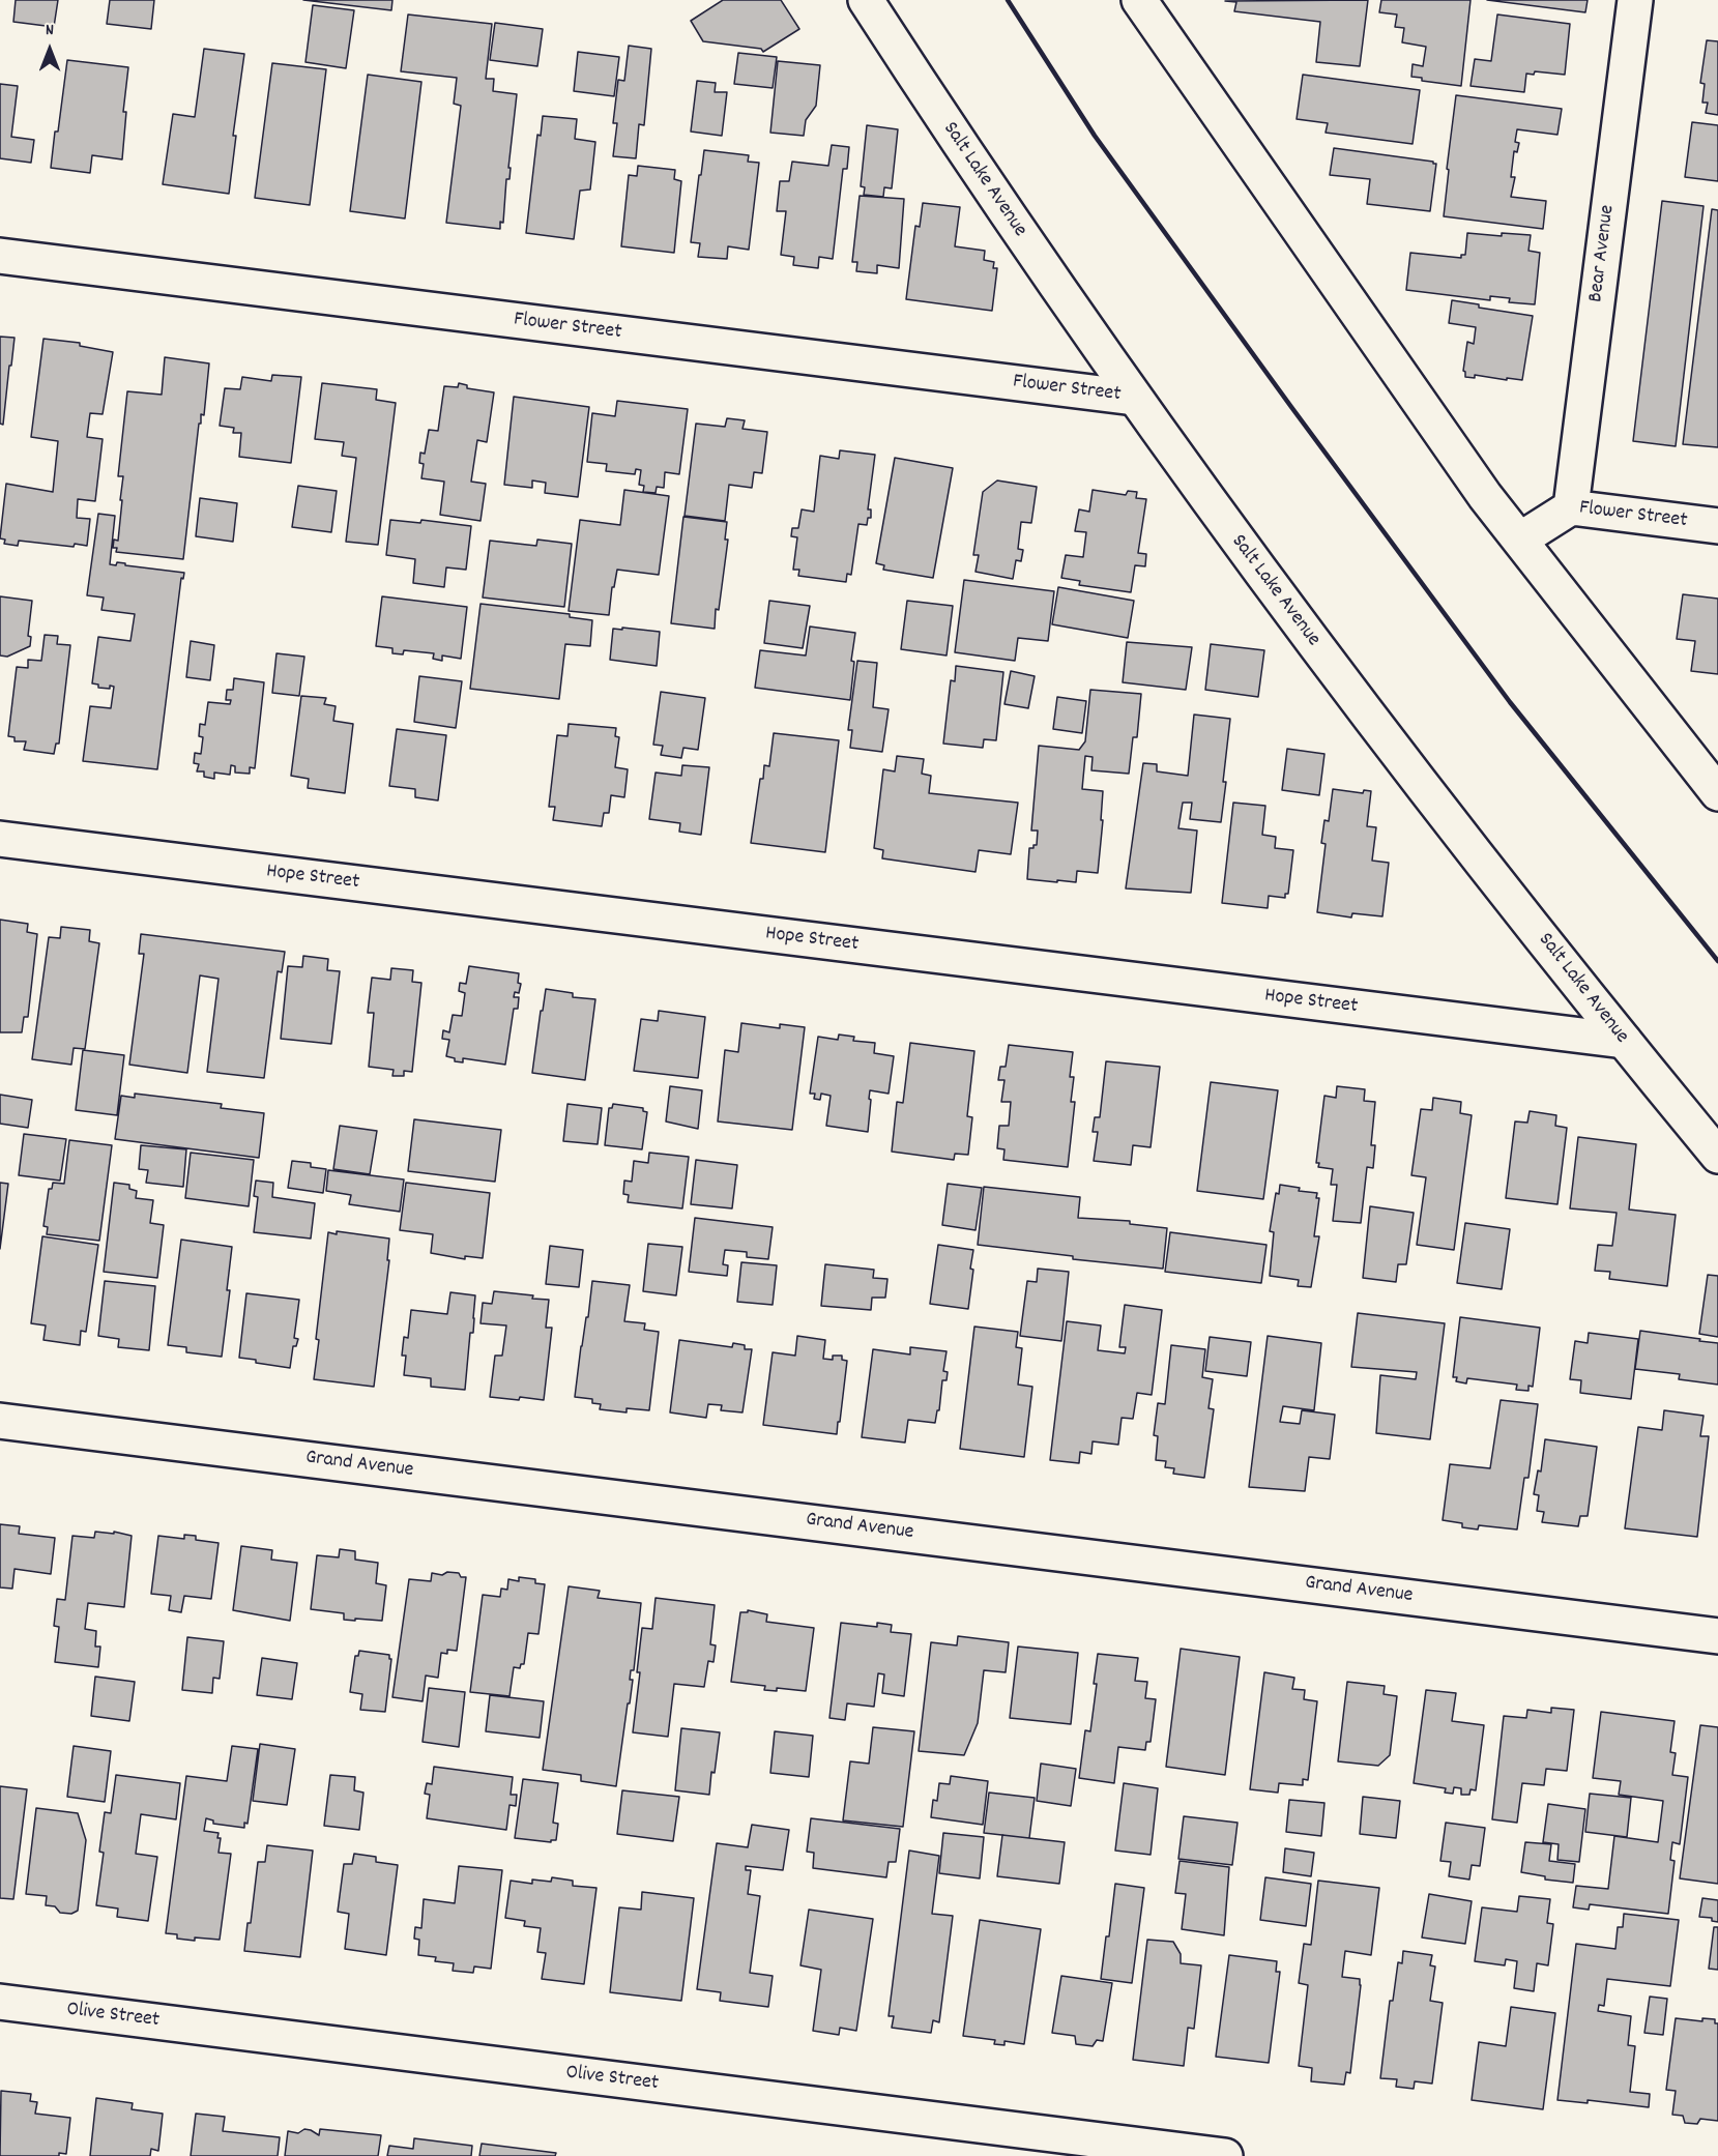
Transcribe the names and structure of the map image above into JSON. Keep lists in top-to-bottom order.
{
  "streets": {
    "street": [
      "Salt Lake Avenue",
      "Bear Avenue",
      "Flower Street",
      "Hope Street",
      "Grand Avenue",
      "Olive Street"
    ]
  },
  "crossings": [
    ["Salt Lake Avenue", "Flower Street"],
    ["Salt Lake Avenue", "Hope Street"],
    ["Bear Avenue", "Flower Street"]
  ],
  "north": "top"
}
